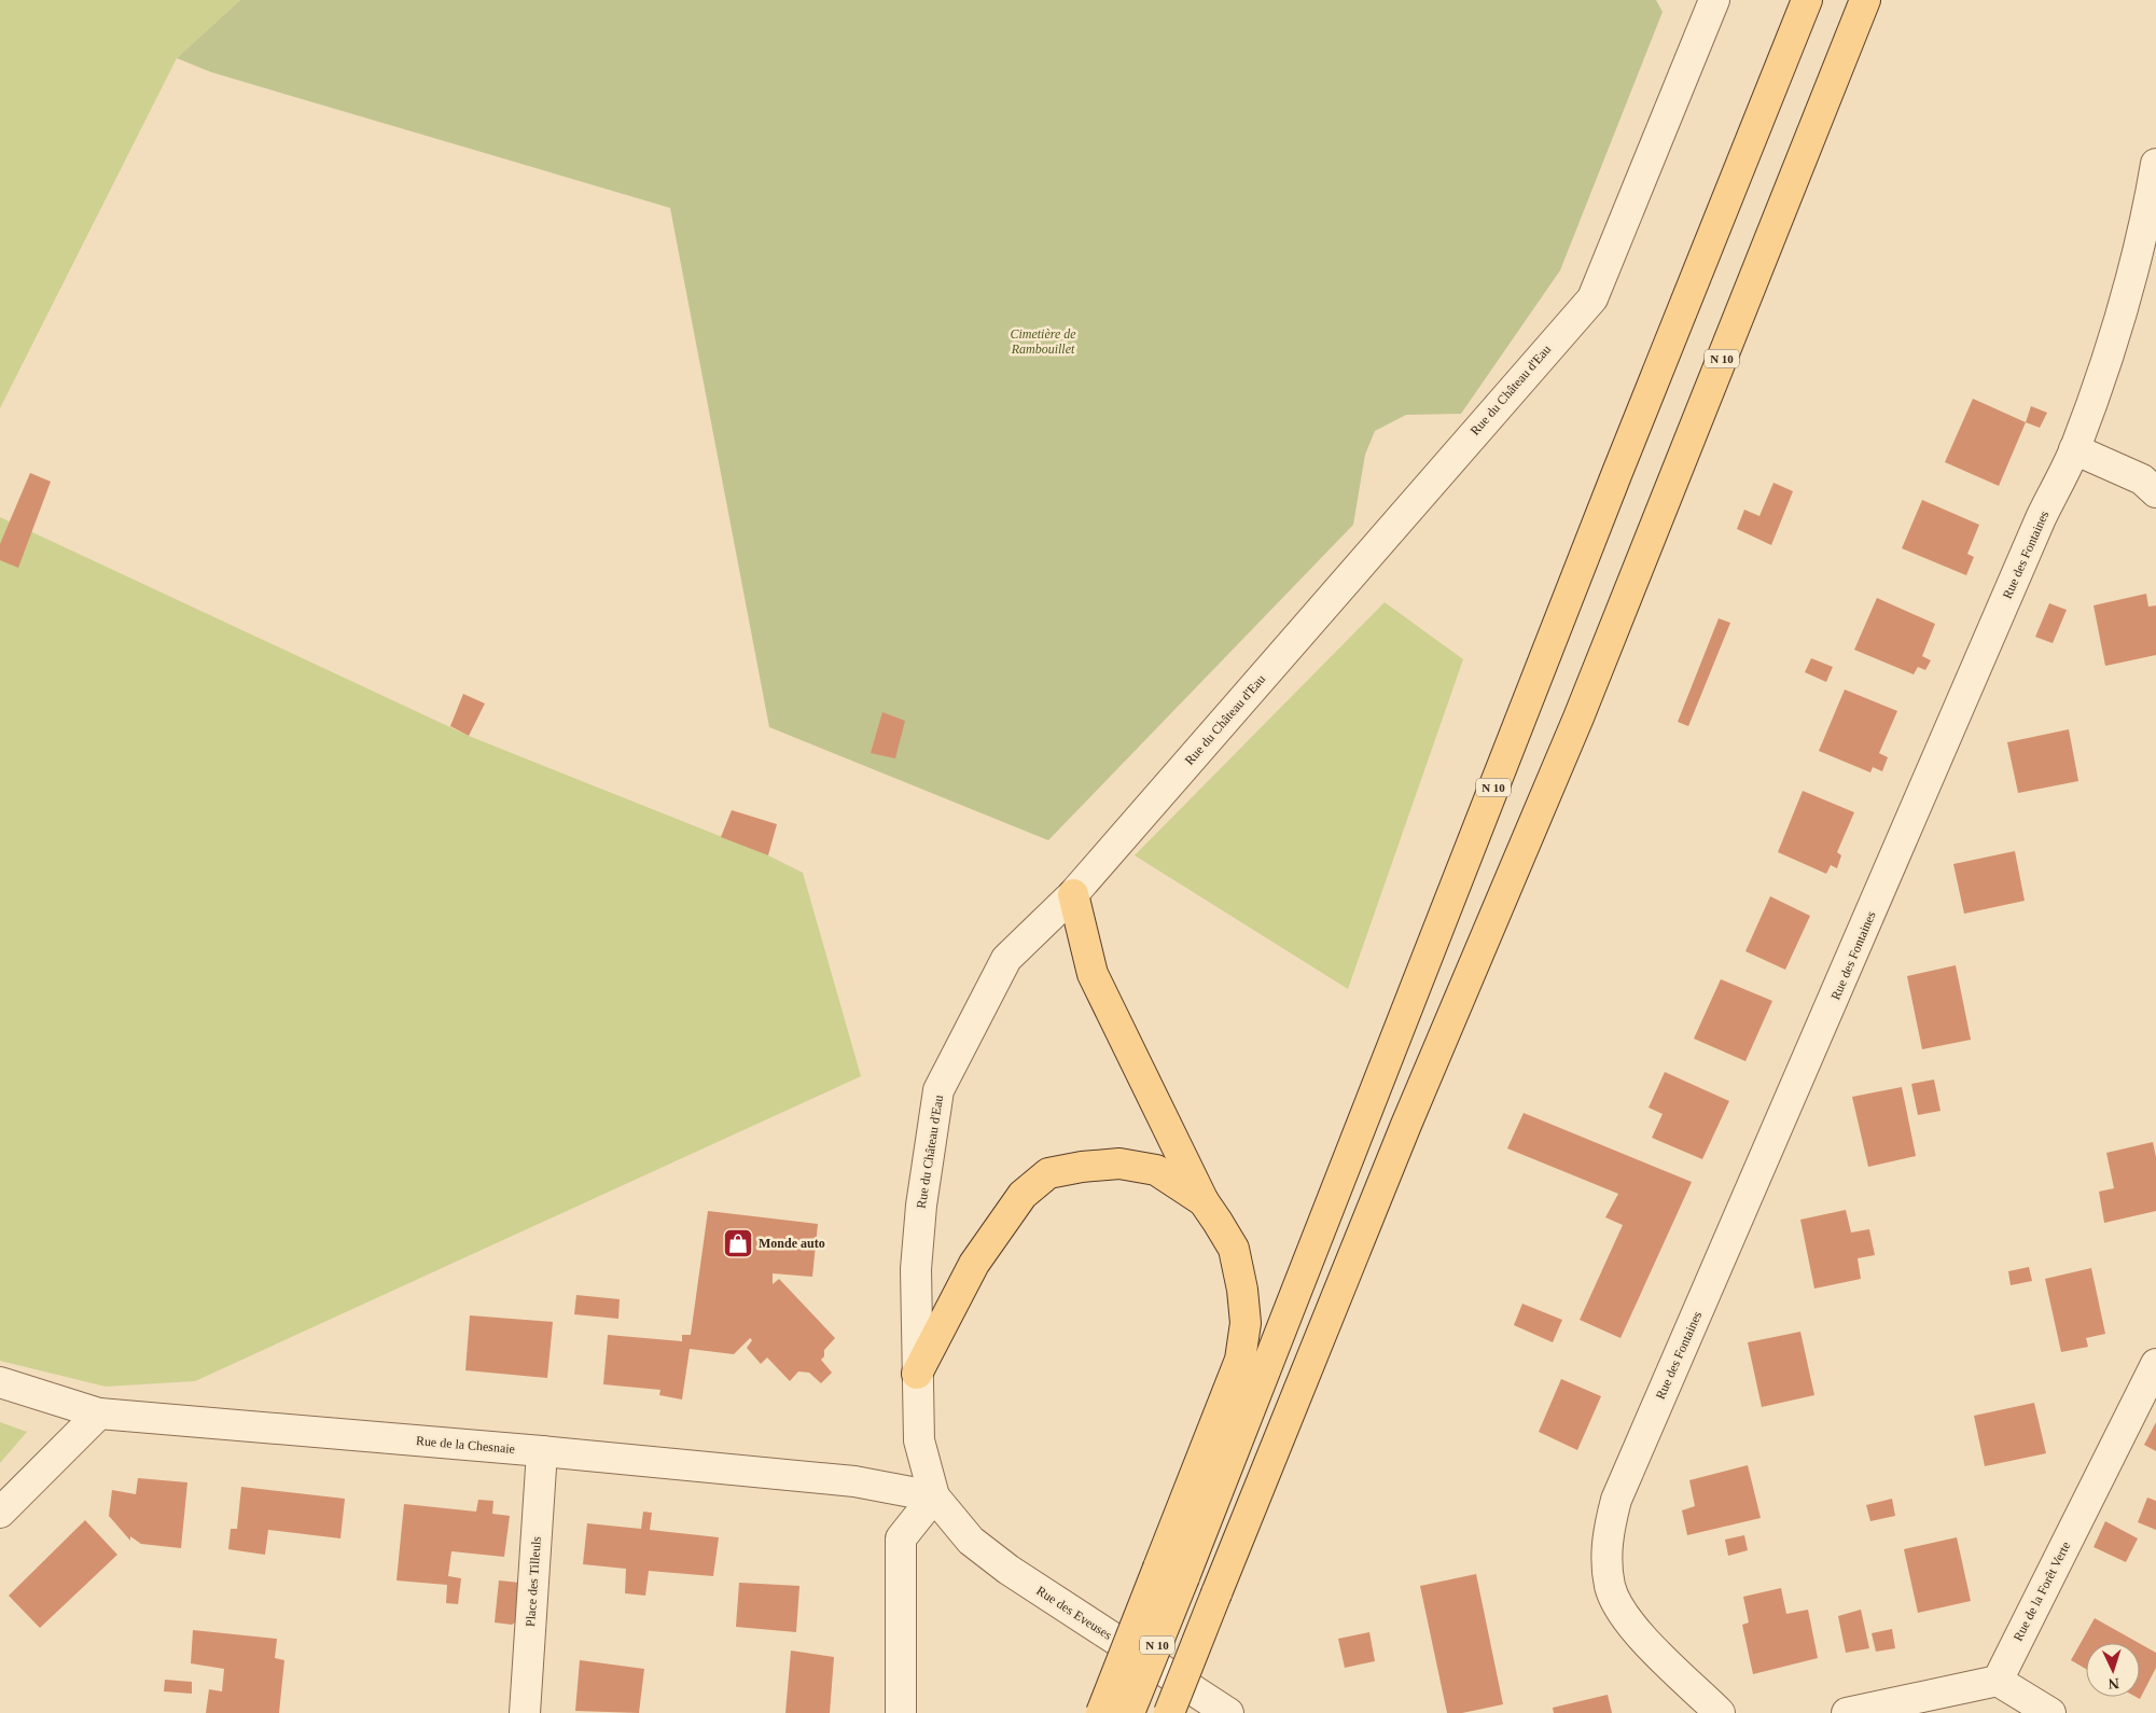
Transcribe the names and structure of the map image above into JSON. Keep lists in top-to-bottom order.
{
  "streets": {
    "main road": ["N 10"],
    "street": [
      "Rue du Château d'Eau",
      "Rue des Fontaines",
      "Rue de la Chesnaie",
      "Place des Tilleuls",
      "Rue de la Forêt Verte",
      "Rue des Eveuses"
    ]
  },
  "crossings": [
    ["Rue du Château d'Eau", "Rue de la Chesnaie"],
    ["Rue du Château d'Eau", "Rue des Eveuses"],
    ["Rue de la Chesnaie", "Place des Tilleuls"],
    ["Rue de la Chesnaie", "Rue des Eveuses"]
  ],
  "parks": ["Cimetière de Rambouillet"],
  "places": {
    "shop": ["Monde auto"]
  },
  "north": "bottom"
}
